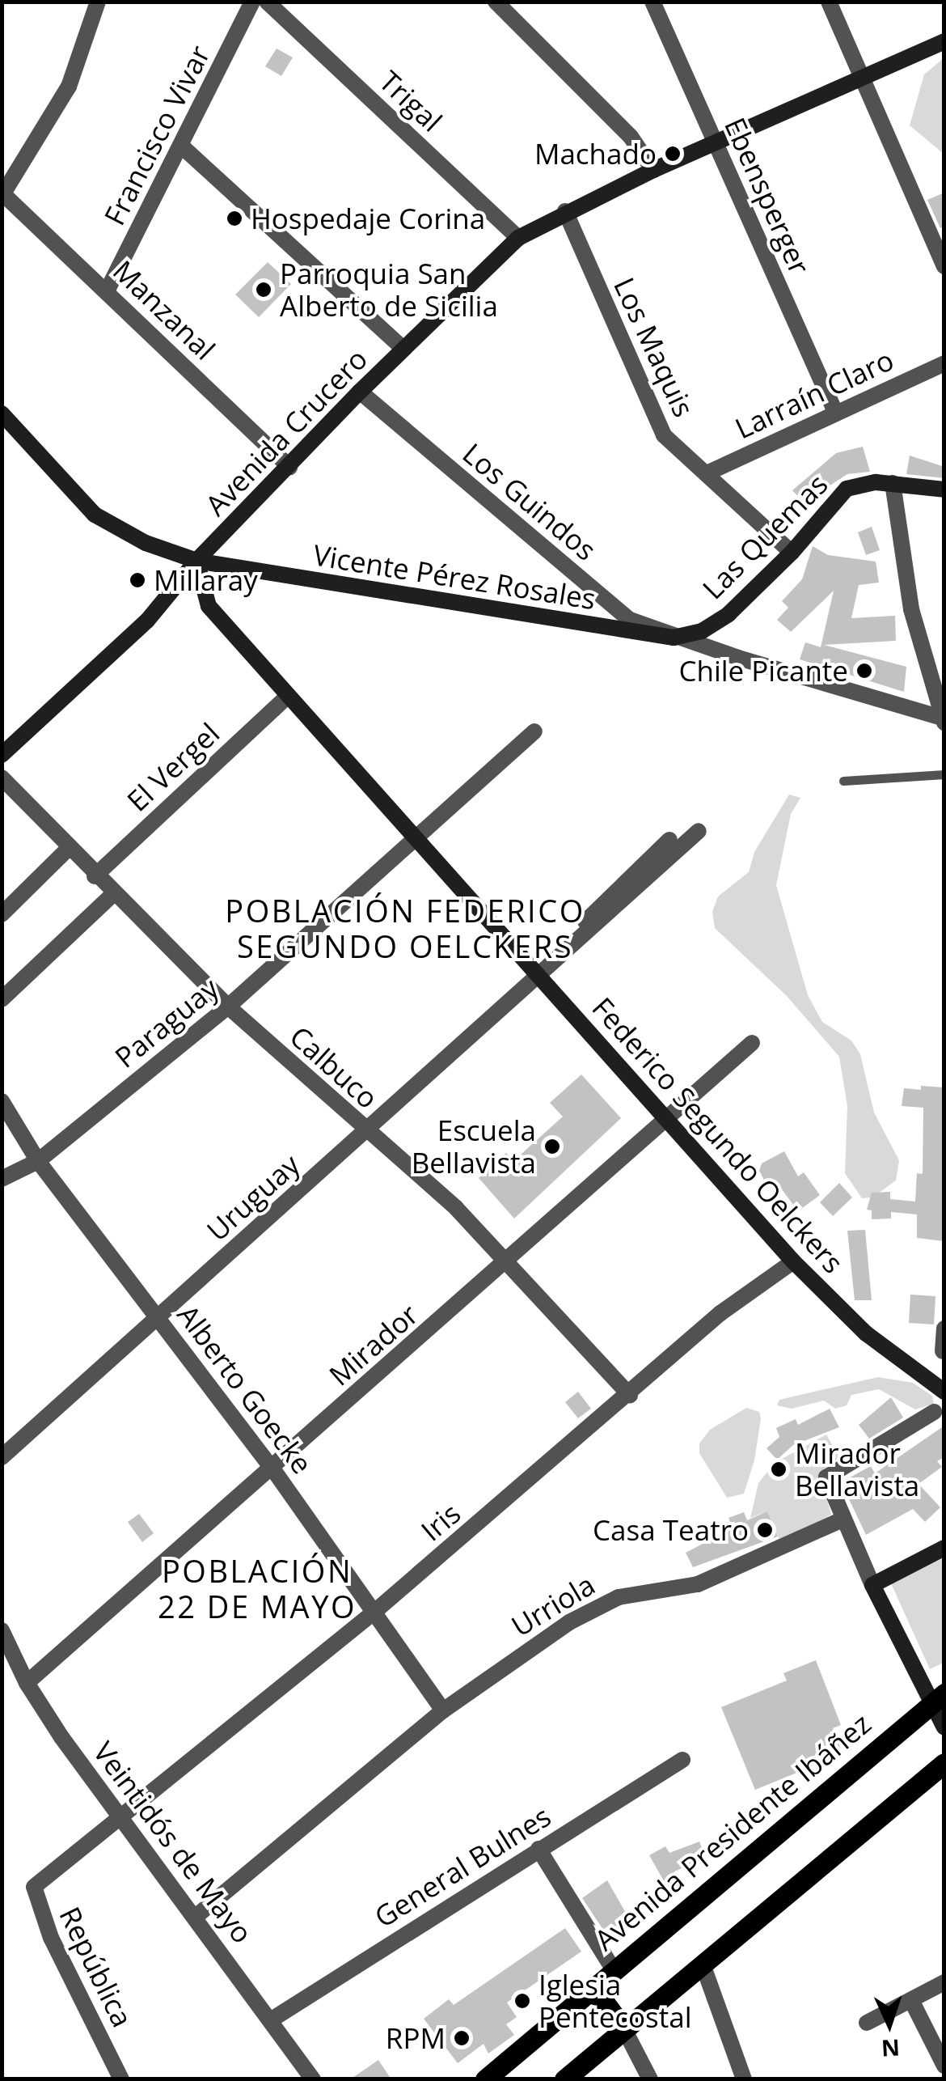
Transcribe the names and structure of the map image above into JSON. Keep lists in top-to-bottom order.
{
  "streets": {
    "main road": [
      "Avenida Crucero",
      "Las Quemas",
      "Vicente Pérez Rosales",
      "Federico Segundo Oelckers",
      "Avenida Presidente Ibáñez"
    ],
    "street": [
      "Trigal",
      "Francisco Vivar",
      "Ebensperger",
      "Manzanal",
      "Los Maquis",
      "Larraín Claro",
      "Los Guindos",
      "El Vergel",
      "Paraguay",
      "Calbuco",
      "Uruguay",
      "Mirador",
      "Alberto Goecke",
      "Iris",
      "Urriola",
      "Veintidós de Mayo",
      "General Bulnes",
      "República"
    ]
  },
  "crossings": [
    ["Trigal", "Avenida Crucero"],
    ["Francisco Vivar", "Manzanal"],
    ["Ebensperger", "Larraín Claro"],
    ["Ebensperger", "Avenida Crucero"],
    ["Manzanal", "Avenida Crucero"],
    ["Los Maquis", "Larraín Claro"],
    ["Los Maquis", "Avenida Crucero"],
    ["Los Maquis", "Las Quemas"],
    ["Avenida Crucero", "Los Guindos"],
    ["Avenida Crucero", "Vicente Pérez Rosales"],
    ["Avenida Crucero", "Federico Segundo Oelckers"],
    ["Los Guindos", "Las Quemas"],
    ["Los Guindos", "Vicente Pérez Rosales"],
    ["Las Quemas", "Vicente Pérez Rosales"],
    ["Vicente Pérez Rosales", "Federico Segundo Oelckers"],
    ["El Vergel", "Calbuco"],
    ["El Vergel", "Federico Segundo Oelckers"],
    ["Paraguay", "Calbuco"],
    ["Paraguay", "Federico Segundo Oelckers"],
    ["Paraguay", "Alberto Goecke"],
    ["Calbuco", "Uruguay"],
    ["Calbuco", "Mirador"],
    ["Calbuco", "Iris"],
    ["Federico Segundo Oelckers", "Uruguay"],
    ["Federico Segundo Oelckers", "Mirador"],
    ["Federico Segundo Oelckers", "Iris"],
    ["Uruguay", "Alberto Goecke"],
    ["Mirador", "Alberto Goecke"],
    ["Mirador", "Veintidós de Mayo"],
    ["Alberto Goecke", "Iris"],
    ["Alberto Goecke", "Urriola"],
    ["Iris", "Veintidós de Mayo"],
    ["Iris", "República"],
    ["Urriola", "Veintidós de Mayo"],
    ["Veintidós de Mayo", "General Bulnes"],
    ["Veintidós de Mayo", "República"]
  ],
  "districts": ["POBLACIÓN FEDERICO SEGUNDO OELCKERS", "POBLACIÓN 22 DE MAYO"],
  "places": [
    "Machado",
    "Hospedaje Corina",
    "Parroquia San Alberto de Sicilia",
    "Millaray",
    "Chile Picante",
    "Escuela Bellavista",
    "Mirador Bellavista",
    "Casa Teatro",
    "Iglesia Pentecostal",
    "RPM"
  ],
  "north": "bottom"
}
